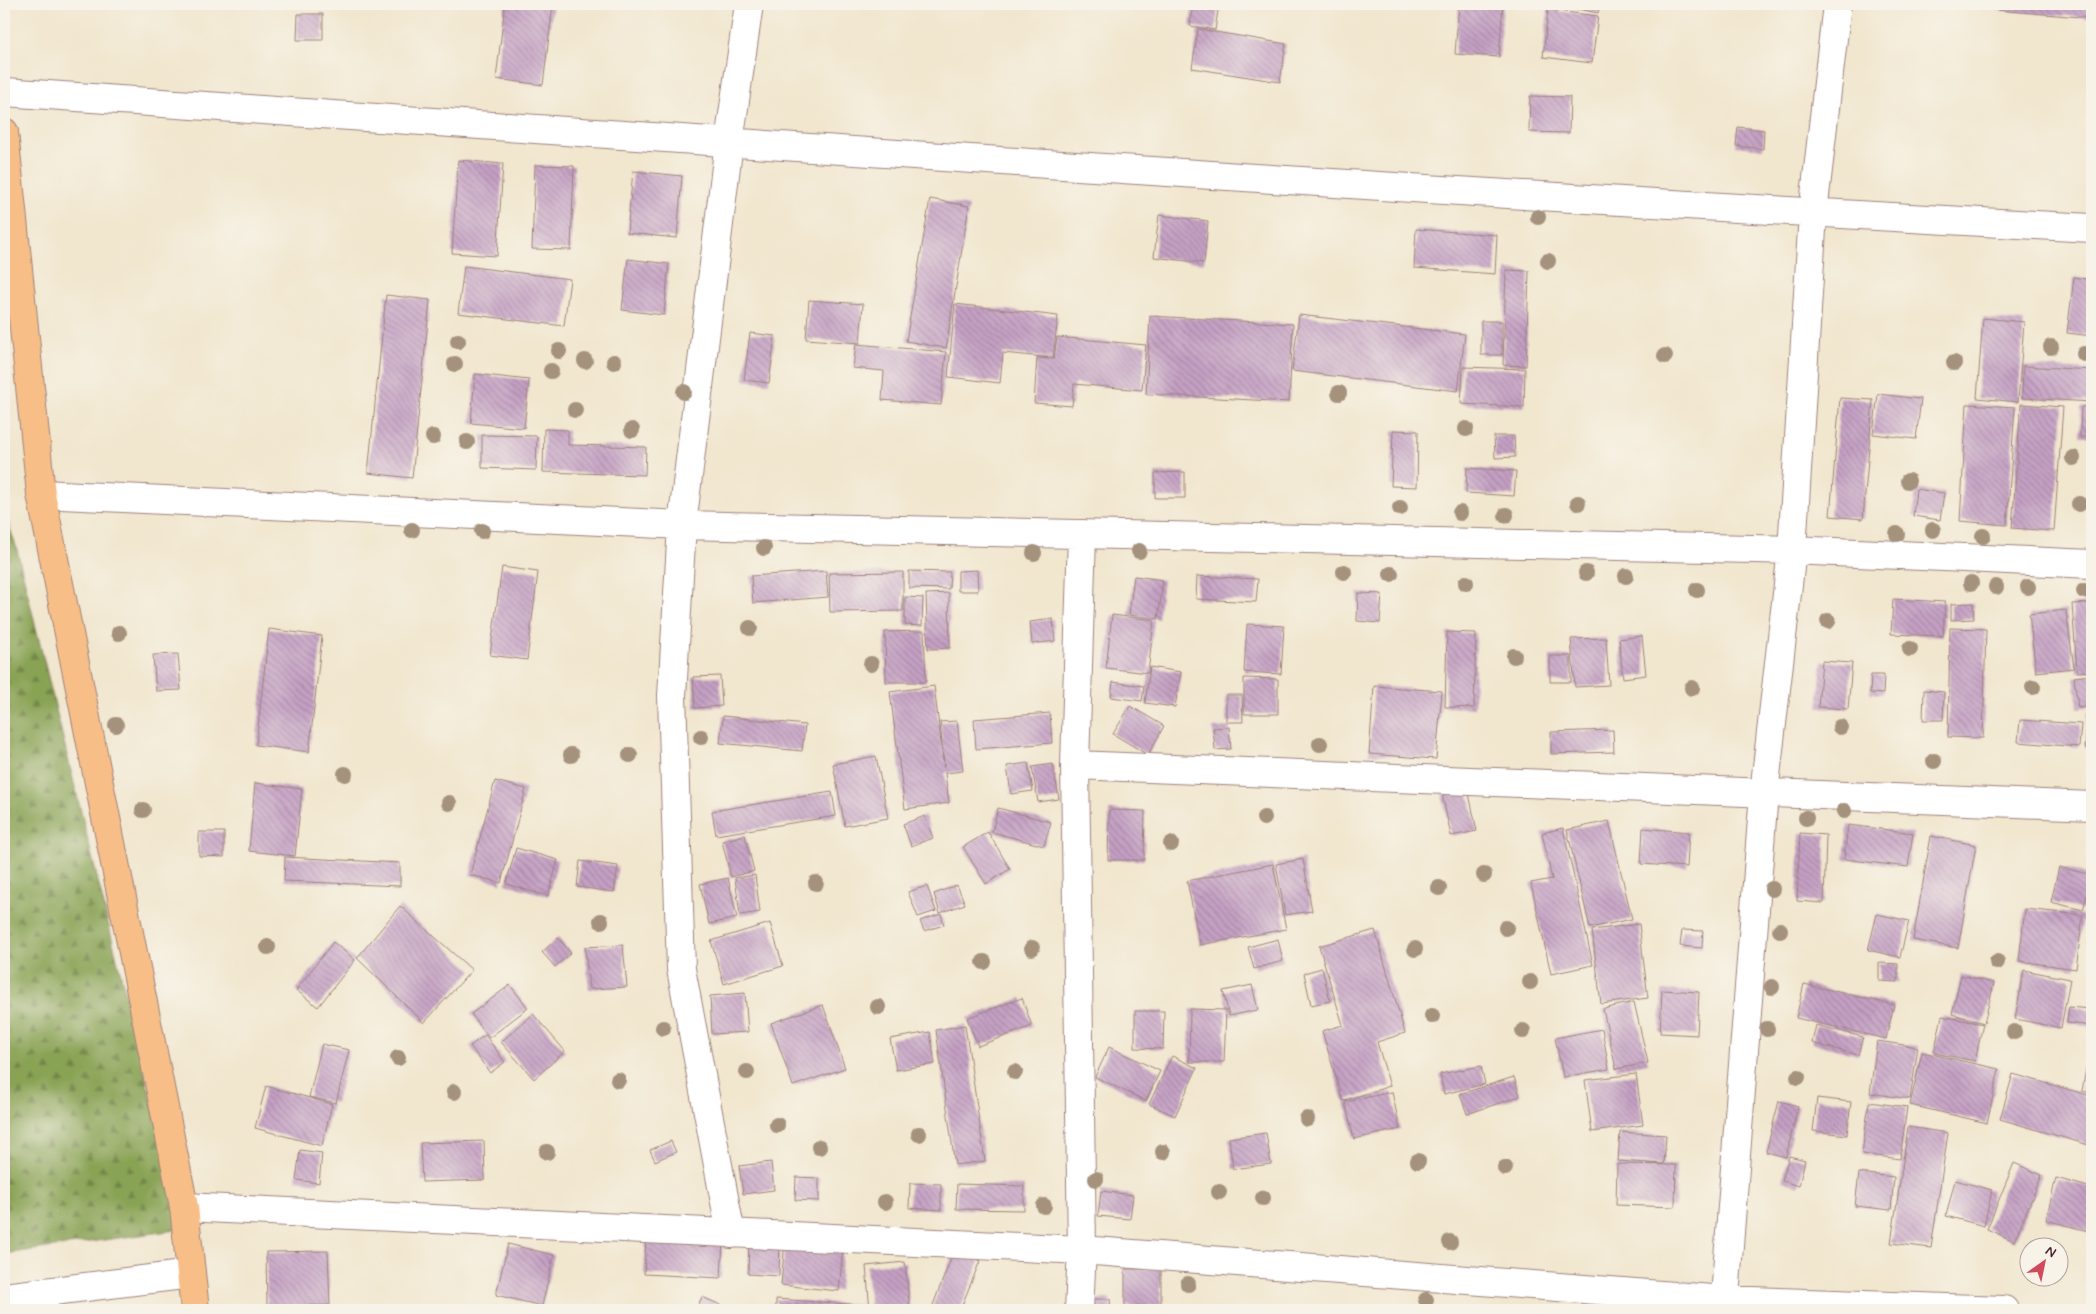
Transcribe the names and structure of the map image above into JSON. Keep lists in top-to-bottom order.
{
  "north": "top right"
}
